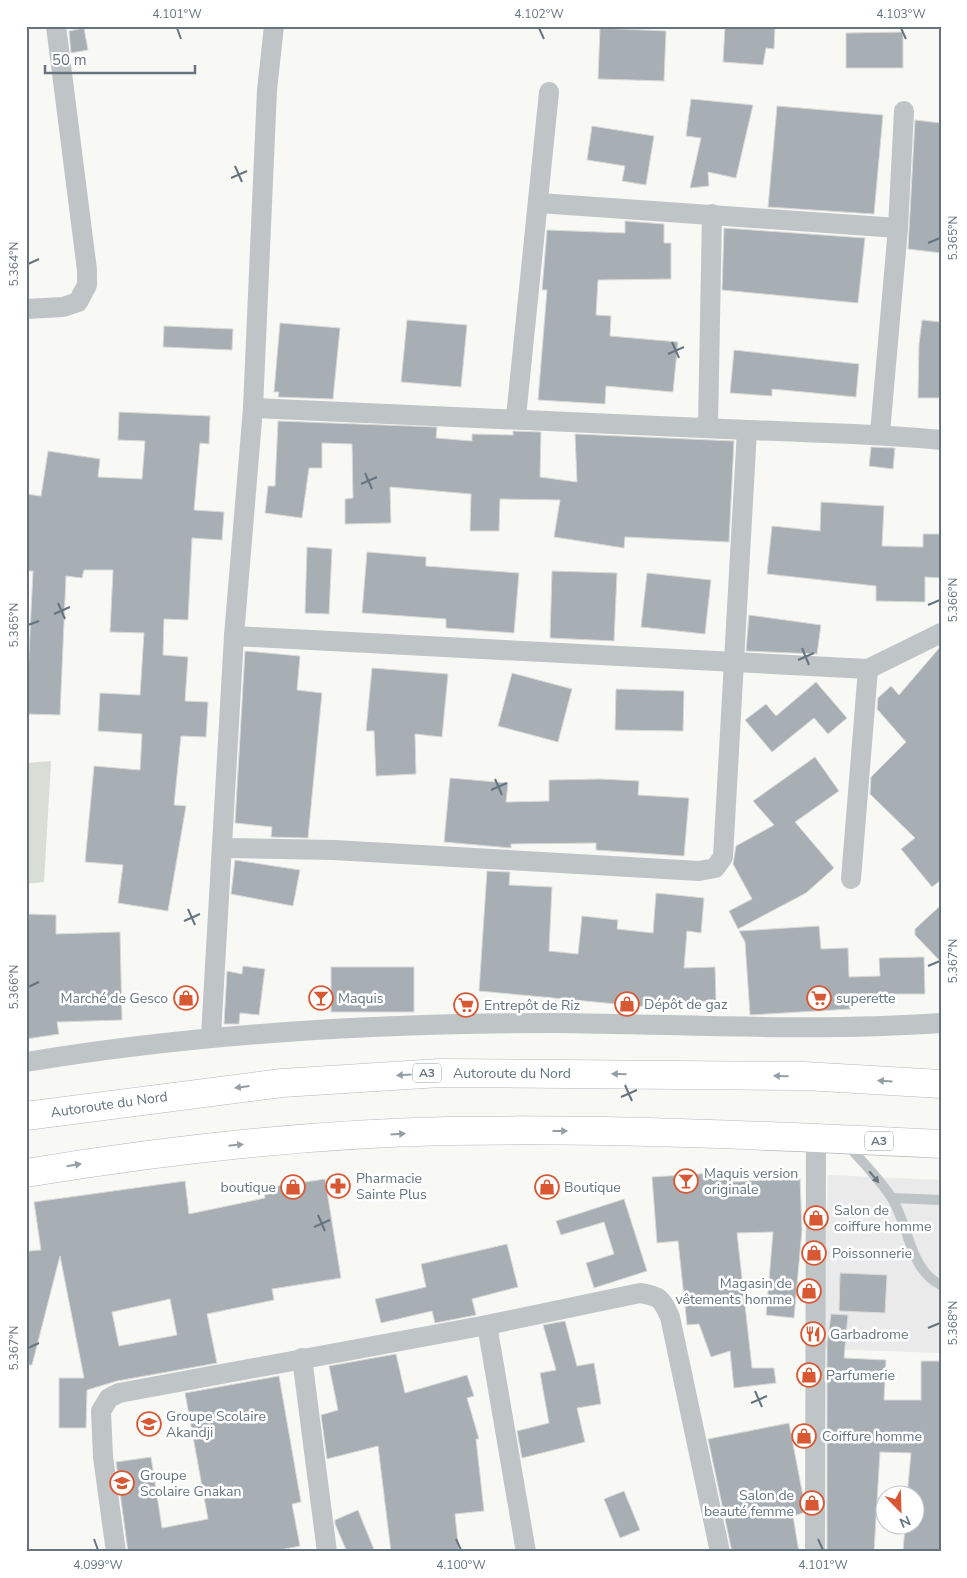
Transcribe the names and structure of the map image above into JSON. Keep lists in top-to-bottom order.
{
  "streets": {
    "highway": ["A3", "Autoroute du Nord"]
  },
  "places": {
    "shop": [
      "Marché de Gesco",
      "Dépôt de gaz",
      "boutique",
      "Boutique",
      "Salon de coiffure homme",
      "Poissonnerie",
      "Magasin de vêtements homme",
      "Parfumerie",
      "Coiffure homme",
      "Salon de beauté femme"
    ],
    "bar": ["Maquis", "Maquis version originale"],
    "supermarket": ["superette", "Entrepôt de Riz"],
    "pharmacy": ["Pharmacie Sainte Plus"],
    "restaurant": ["Garbadrome"],
    "school or university": ["Groupe Scolaire Akandji", "Groupe Scolaire Gnakan"]
  },
  "scale_bar": "50 m",
  "north": "bottom right",
  "coordinates": [
    "4.101°W",
    "4.102°W",
    "4.103°W",
    "5.365°N",
    "5.364°N",
    "5.366°N",
    "5.367°N",
    "5.368°N",
    "4.099°W",
    "4.100°W"
  ]
}
